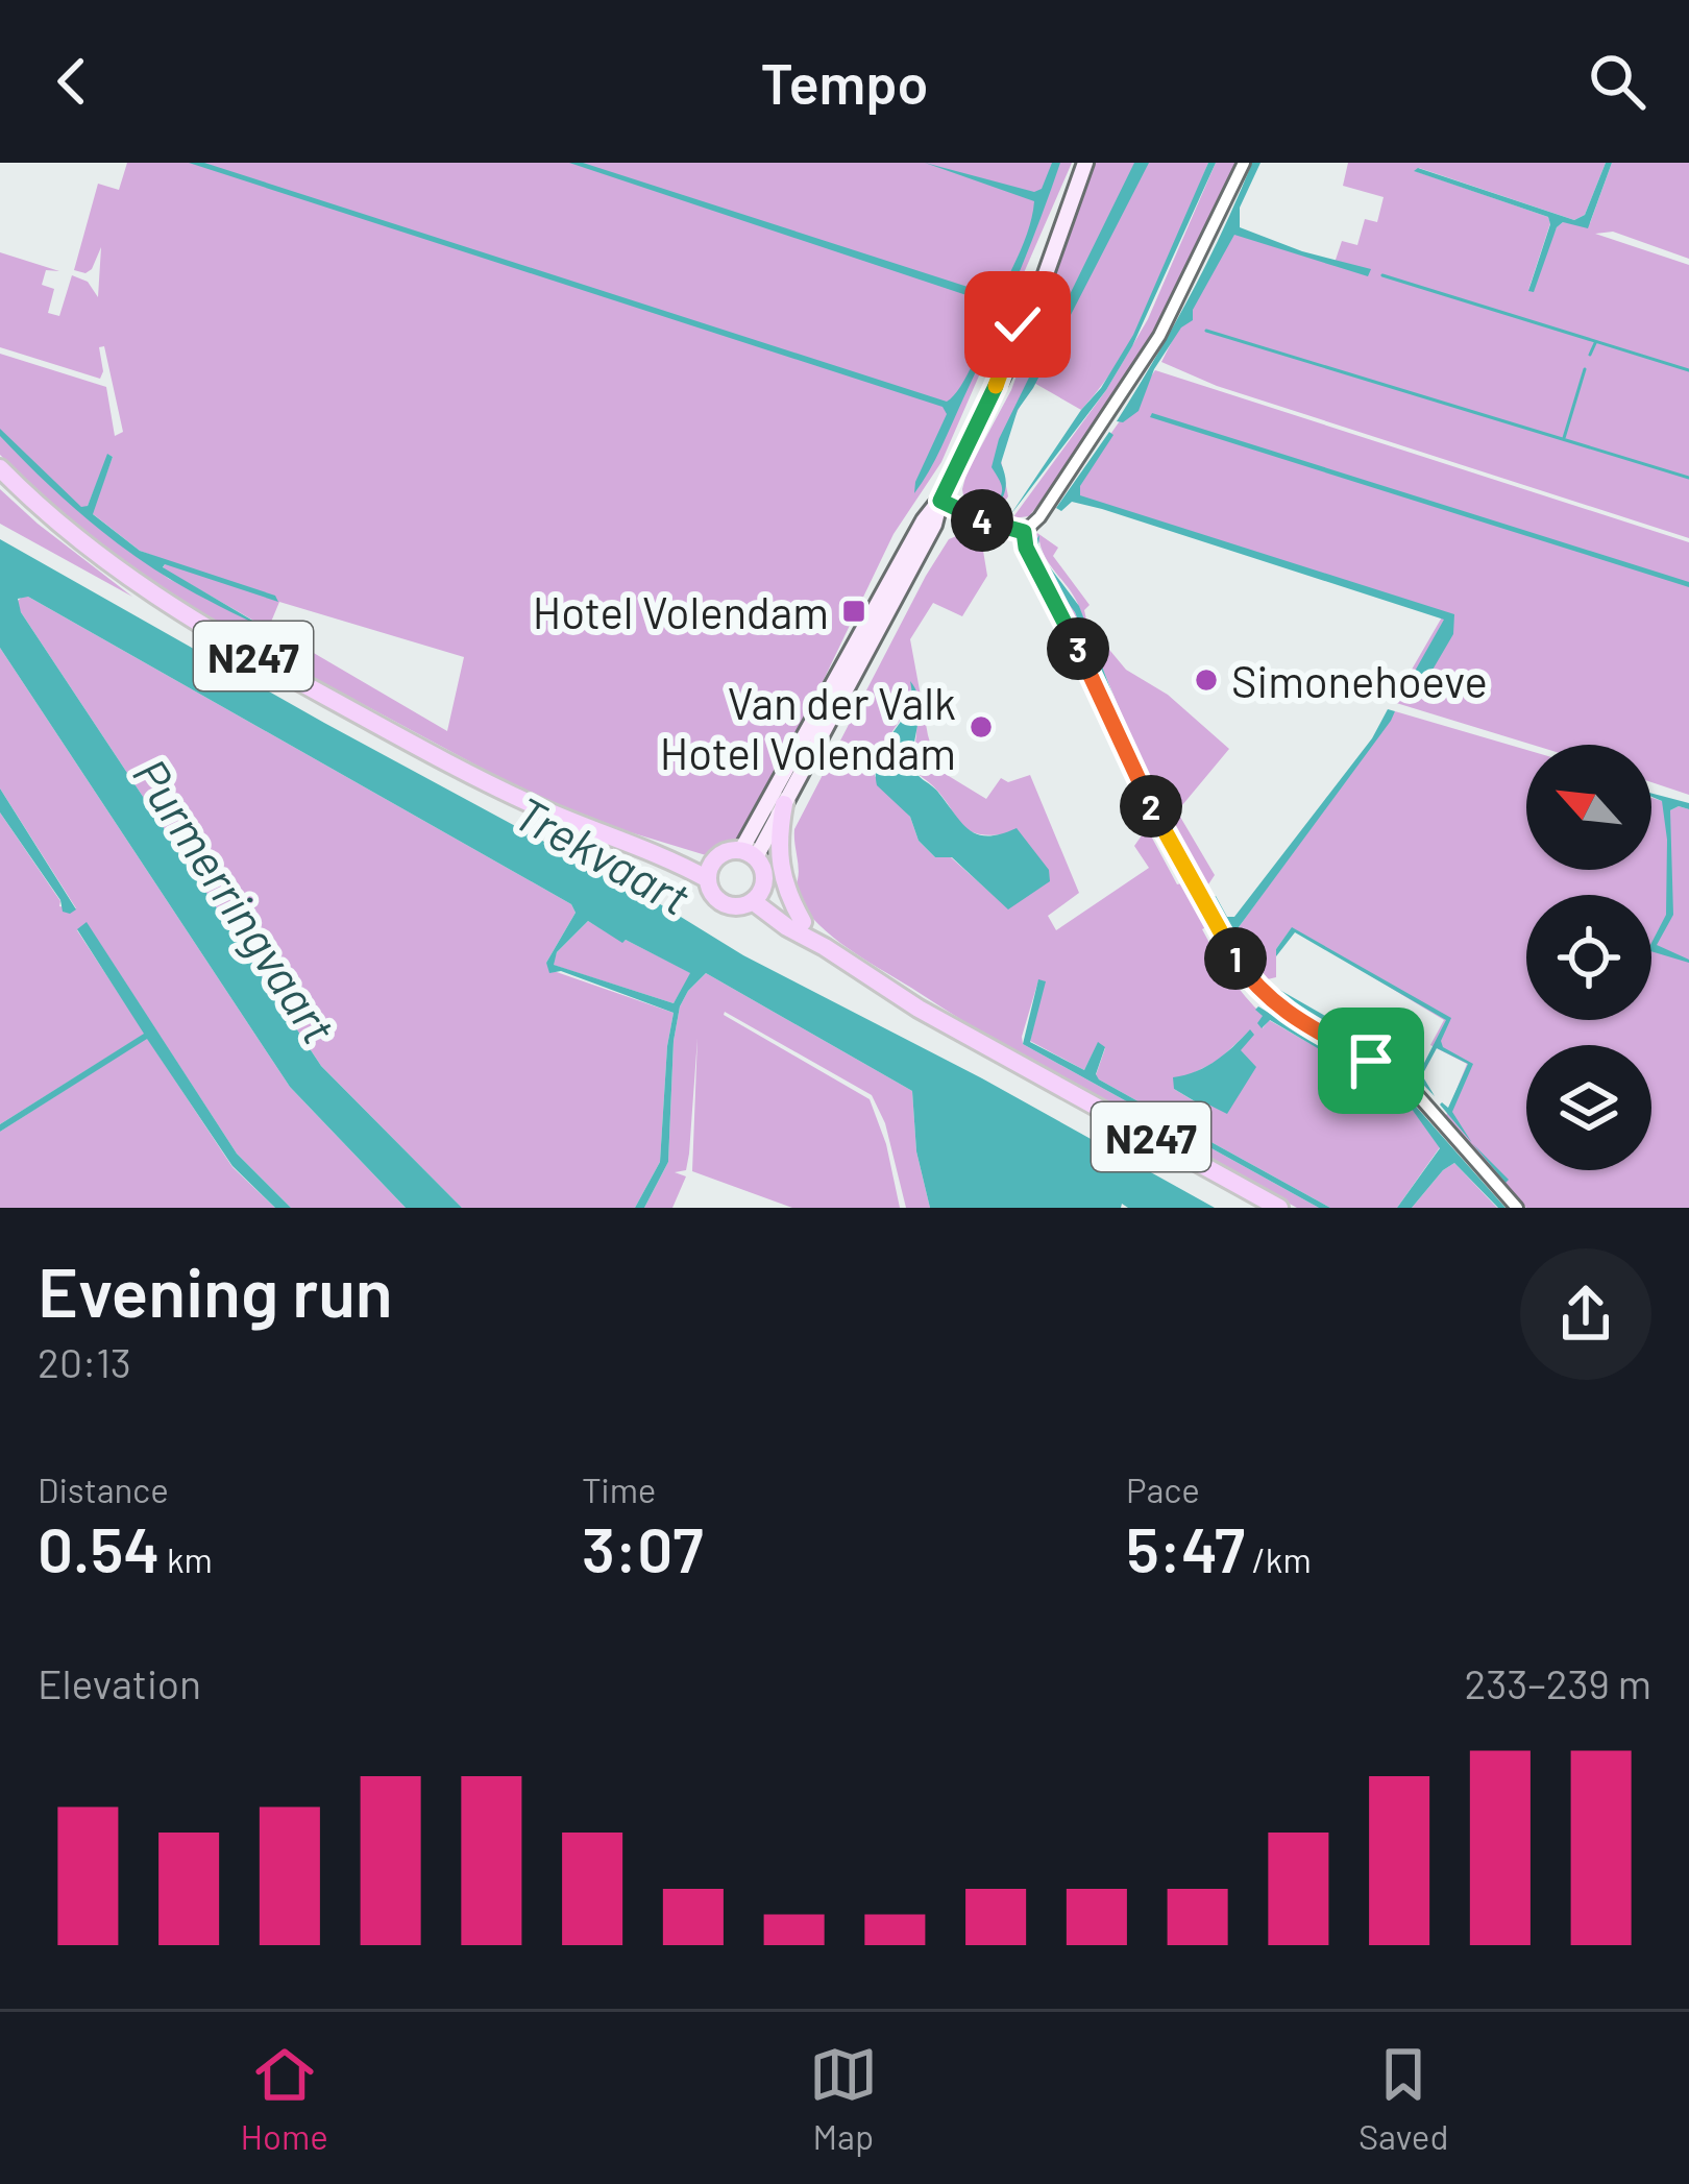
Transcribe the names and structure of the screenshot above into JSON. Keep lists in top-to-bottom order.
{
  "streets": {
    "main road": ["N247"]
  },
  "water": ["Trekvaart", "Purmerringvaart"],
  "places": {
    "transit": ["Hotel Volendam"],
    "other": ["Simonehoeve", "Van der Valk Hotel Volendam"]
  },
  "north": "top left",
  "page": {
    "header": "Tempo",
    "pins": [
      "4",
      "3",
      "2",
      "1"
    ],
    "heading": ["Evening run", "20:13"],
    "stats": [
      ["Distance", "0.54 km"],
      ["Time", "3:07"],
      ["Pace", "5:47 /km"]
    ],
    "chart": ["Elevation", "233–239 m"],
    "tabs": ["Home", "Map", "Saved"]
  }
}
